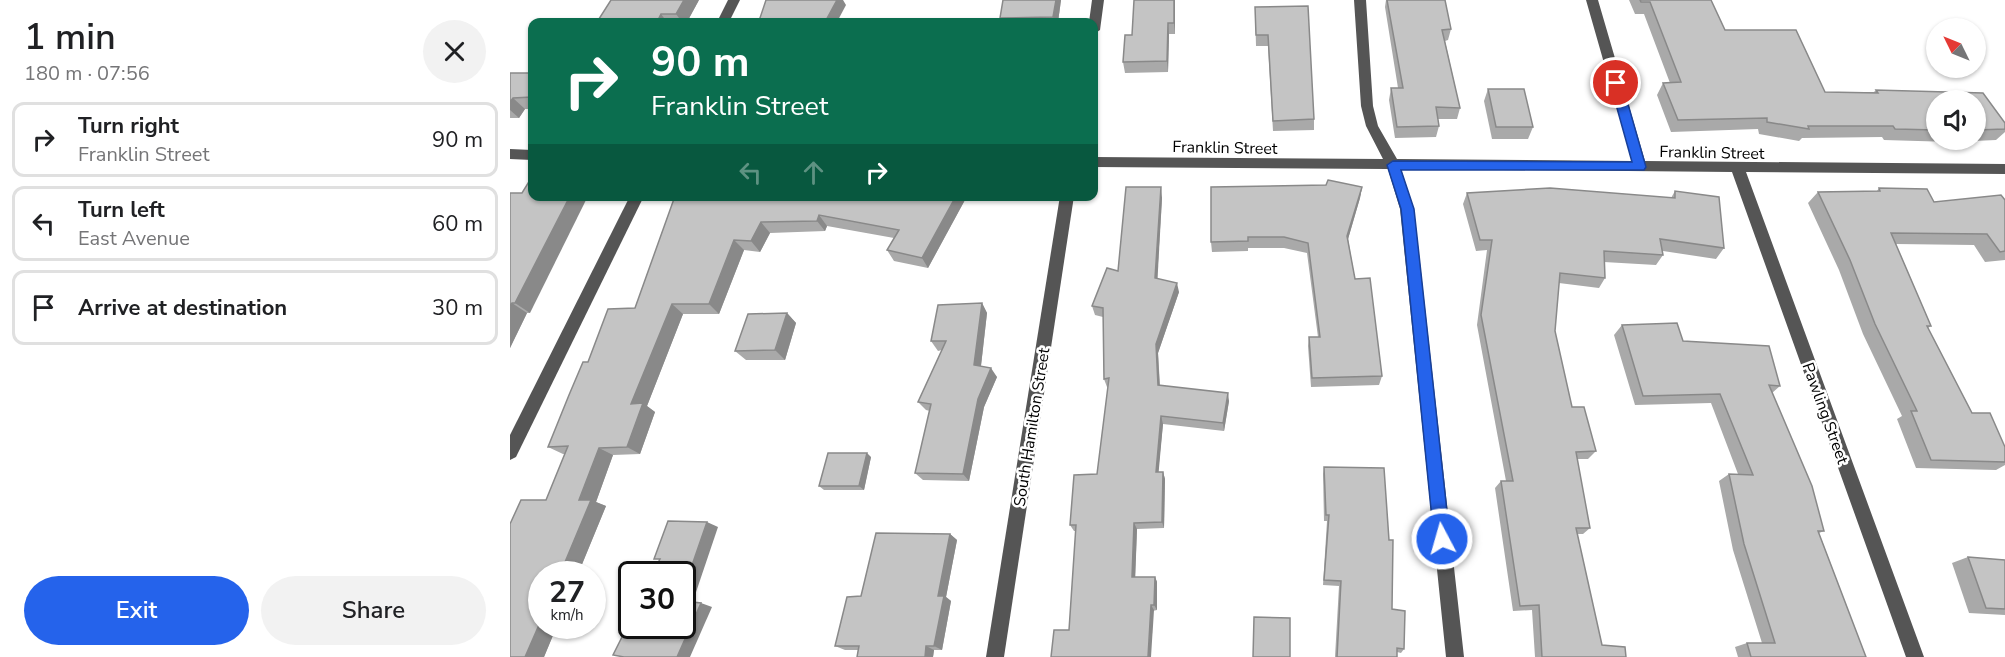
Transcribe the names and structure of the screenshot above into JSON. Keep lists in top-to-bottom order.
{
  "streets": {
    "street": ["Franklin Street", "Pawling Street", "South Hamilton Street"]
  },
  "crossings": [
    ["Franklin Street", "Pawling Street"]
  ],
  "north": "top left",
  "page": {
    "heading": ["1 min", "180 m · 07:56"],
    "turn": ["90 m", "Franklin Street"],
    "list": [
      {
        "name": "Turn right",
        "note": "Franklin Street",
        "value": "90 m"
      },
      {
        "name": "Turn left",
        "note": "East Avenue",
        "value": "60 m"
      },
      {
        "name": "Arrive at destination",
        "value": "30 m"
      }
    ],
    "speed": "27 km/h",
    "limit": "30",
    "buttons": ["Exit", "Share"]
  }
}
